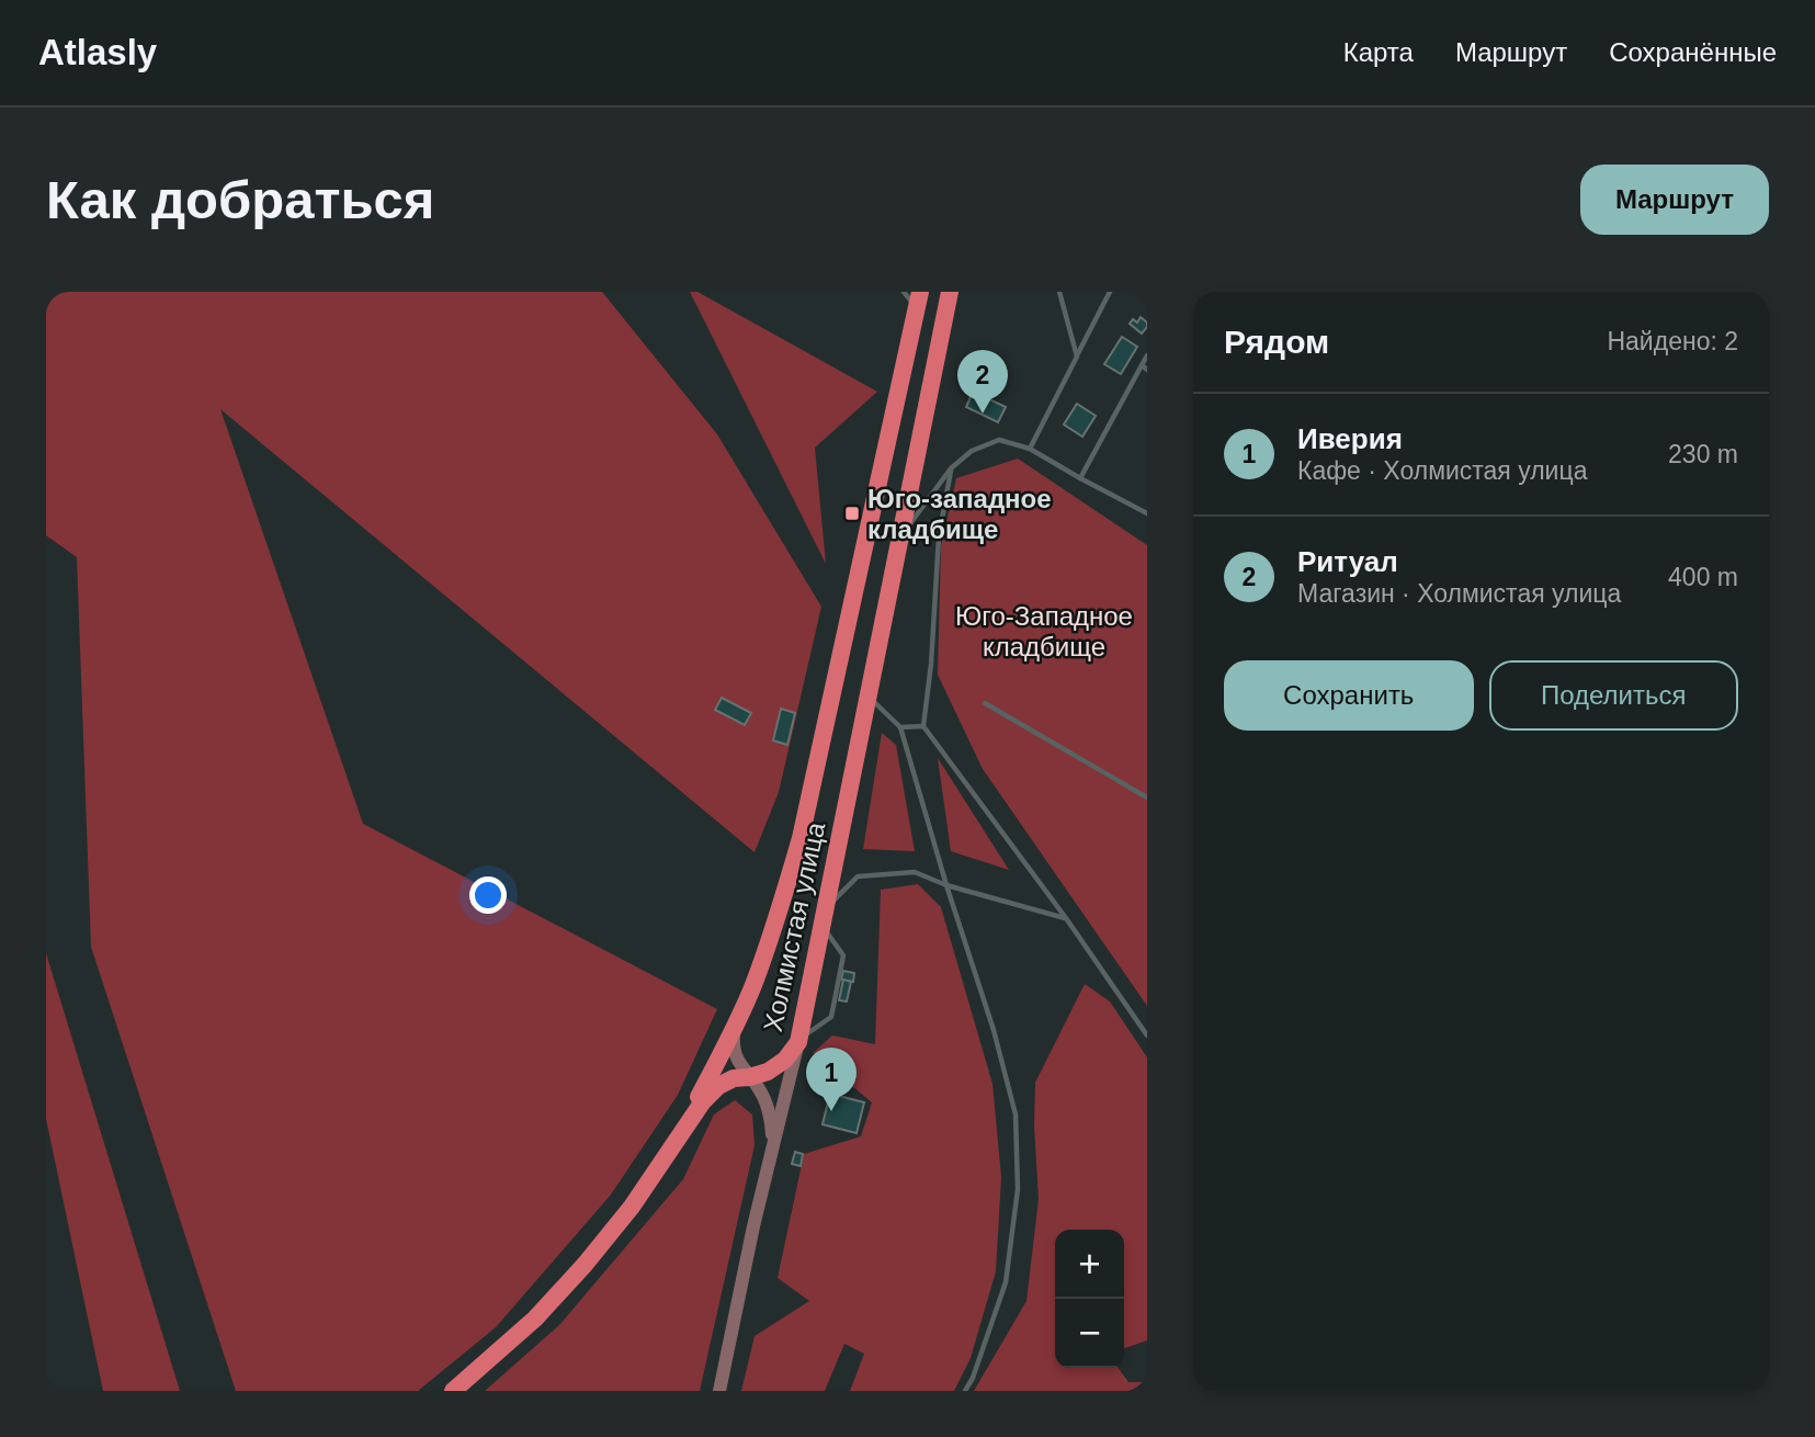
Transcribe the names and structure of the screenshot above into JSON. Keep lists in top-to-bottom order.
{
  "streets": {
    "highway": ["Холмистая улица"]
  },
  "parks": ["Юго-Западное кладбище"],
  "places": {
    "transit": ["Юго-западное кладбище"]
  },
  "page": {
    "header": "Atlasly",
    "nav": ["Карта", "Маршрут", "Сохранённые"],
    "buttons": [
      "Маршрут",
      ["Сохранить", "Поделиться"]
    ],
    "title": "Как добраться",
    "heading": ["Рядом", "Найдено: 2"],
    "pins": ["2", "1"],
    "list": [
      {
        "mark": "1",
        "name": "Иверия",
        "note": "Кафе · Холмистая улица",
        "value": "230 m"
      },
      {
        "mark": "2",
        "name": "Ритуал",
        "note": "Магазин · Холмистая улица",
        "value": "400 m"
      }
    ],
    "map_buttons": ["+", "−"]
  }
}
